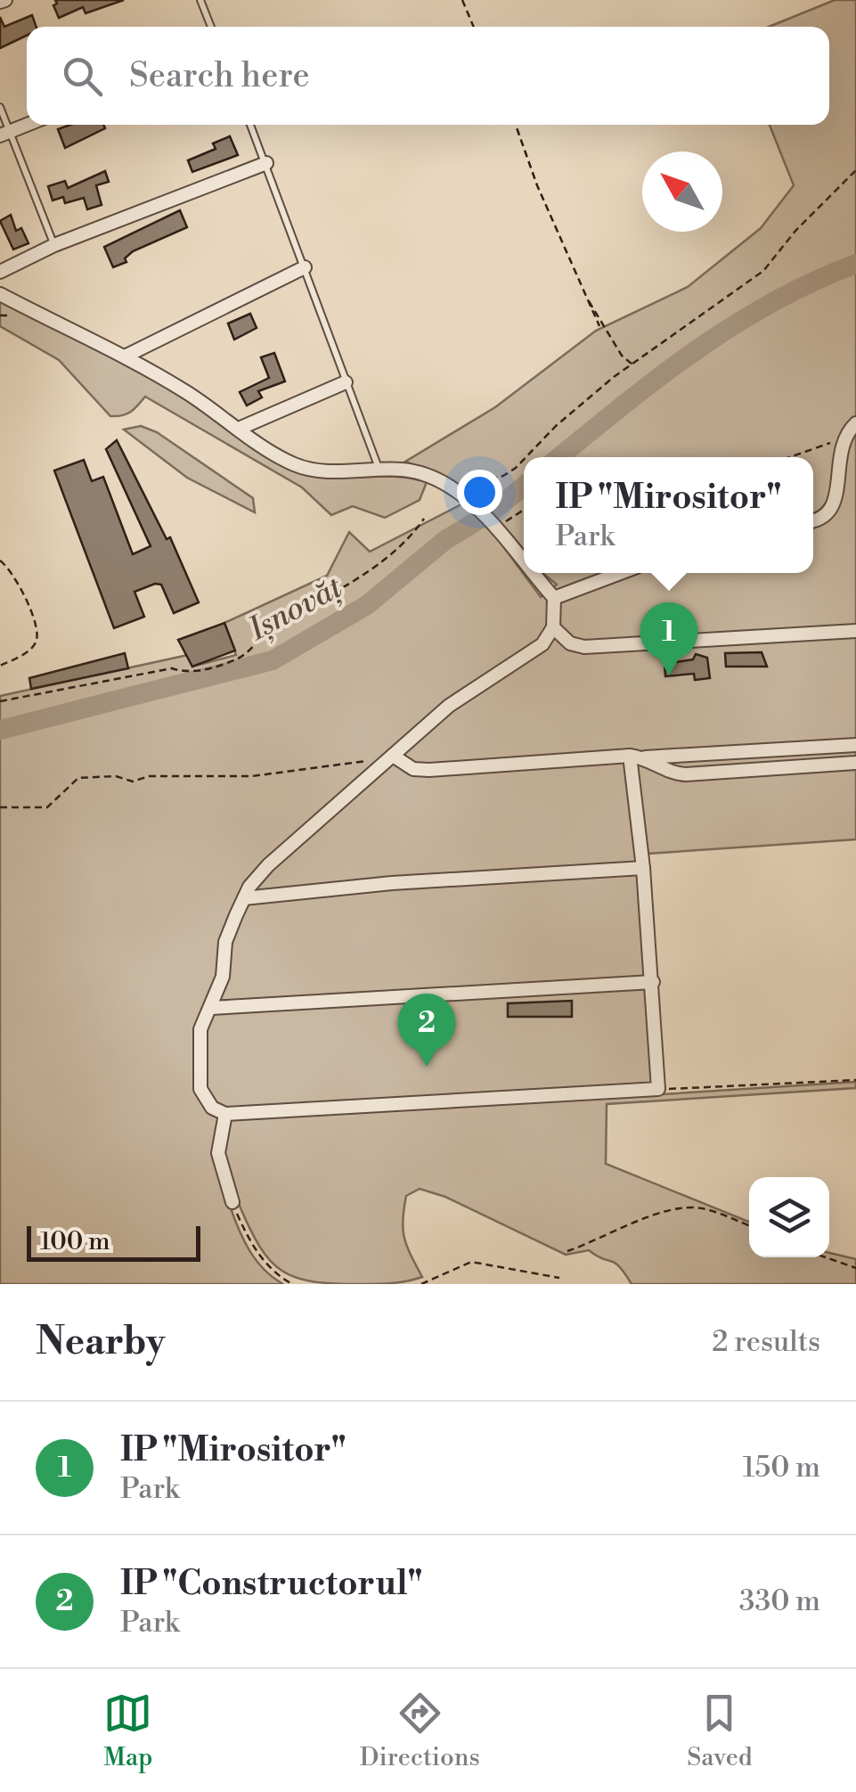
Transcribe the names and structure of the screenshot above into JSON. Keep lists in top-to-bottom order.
{
  "water": ["Ișnovăț"],
  "scale_bar": "100 m",
  "north": "top left",
  "page": {
    "search": "Search here",
    "popup": ["IP \"Mirositor\"", "Park"],
    "pins": ["1", "2"],
    "scale": "100 m",
    "heading": ["Nearby", "2 results"],
    "list": [
      {
        "mark": "1",
        "name": "IP \"Mirositor\"",
        "note": "Park",
        "value": "150 m"
      },
      {
        "mark": "2",
        "name": "IP \"Constructorul\"",
        "note": "Park",
        "value": "330 m"
      }
    ],
    "nav": ["Map", "Directions", "Saved"]
  }
}
